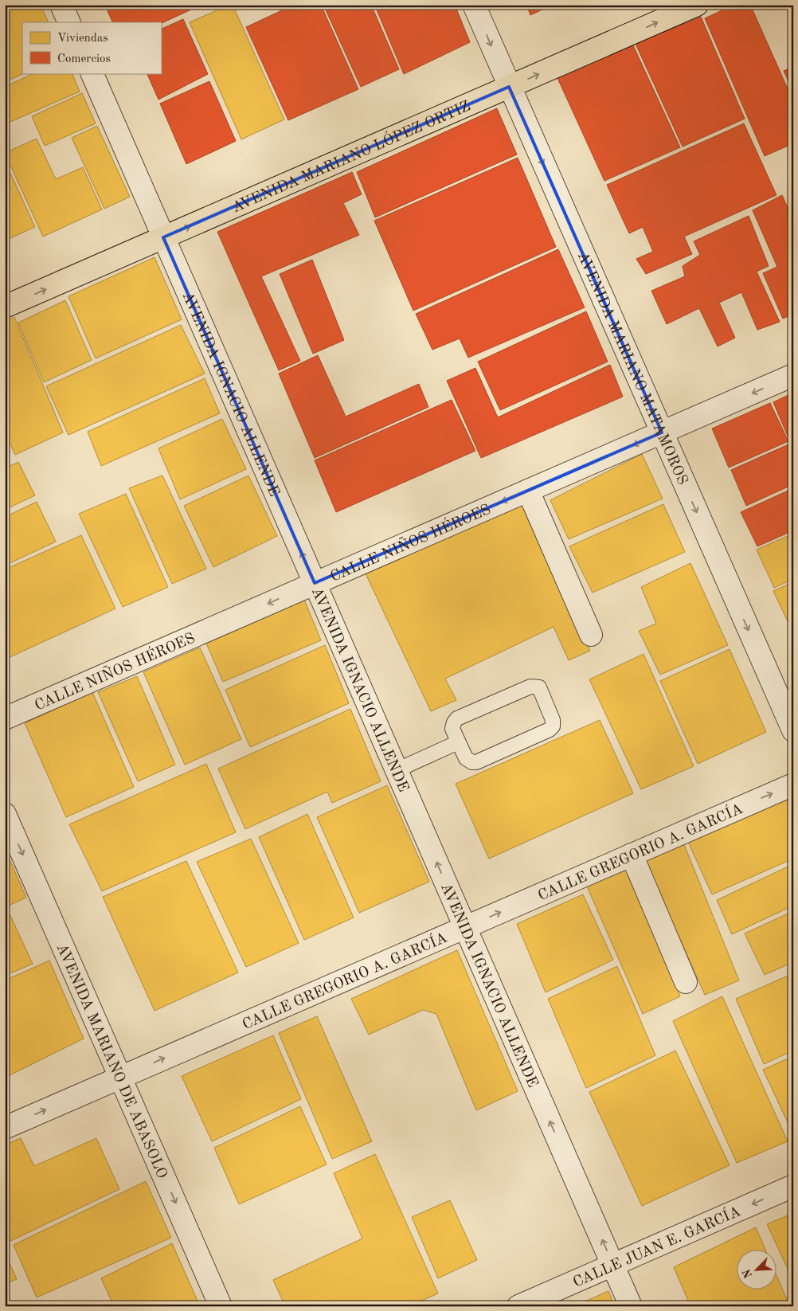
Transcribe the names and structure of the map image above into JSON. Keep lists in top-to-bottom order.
{
  "streets": {
    "main road": ["AVENIDA MARIANO LÓPEZ ORTIZ"],
    "street": [
      "AVENIDA MARIANO MATAMOROS",
      "AVENIDA IGNACIO ALLENDE",
      "CALLE NIÑOS HÉROES",
      "CALLE GREGORIO A. GARCÍA",
      "AVENIDA MARIANO DE ABASOLO",
      "CALLE JUAN E. GARCÍA"
    ]
  },
  "crossings": [
    ["AVENIDA MARIANO LÓPEZ ORTIZ", "AVENIDA MARIANO MATAMOROS"],
    ["AVENIDA MARIANO LÓPEZ ORTIZ", "AVENIDA IGNACIO ALLENDE"],
    ["AVENIDA MARIANO MATAMOROS", "CALLE NIÑOS HÉROES"],
    ["AVENIDA IGNACIO ALLENDE", "CALLE NIÑOS HÉROES"],
    ["AVENIDA IGNACIO ALLENDE", "CALLE GREGORIO A. GARCÍA"],
    ["AVENIDA IGNACIO ALLENDE", "CALLE JUAN E. GARCÍA"],
    ["CALLE GREGORIO A. GARCÍA", "AVENIDA MARIANO DE ABASOLO"]
  ],
  "one_way": [
    "AVENIDA MARIANO LÓPEZ ORTIZ",
    "AVENIDA MARIANO MATAMOROS",
    "AVENIDA IGNACIO ALLENDE",
    "CALLE NIÑOS HÉROES",
    "CALLE GREGORIO A. GARCÍA",
    "AVENIDA MARIANO DE ABASOLO",
    "CALLE JUAN E. GARCÍA"
  ],
  "legend": ["Viviendas", "Comercios"],
  "north": "bottom left"
}
